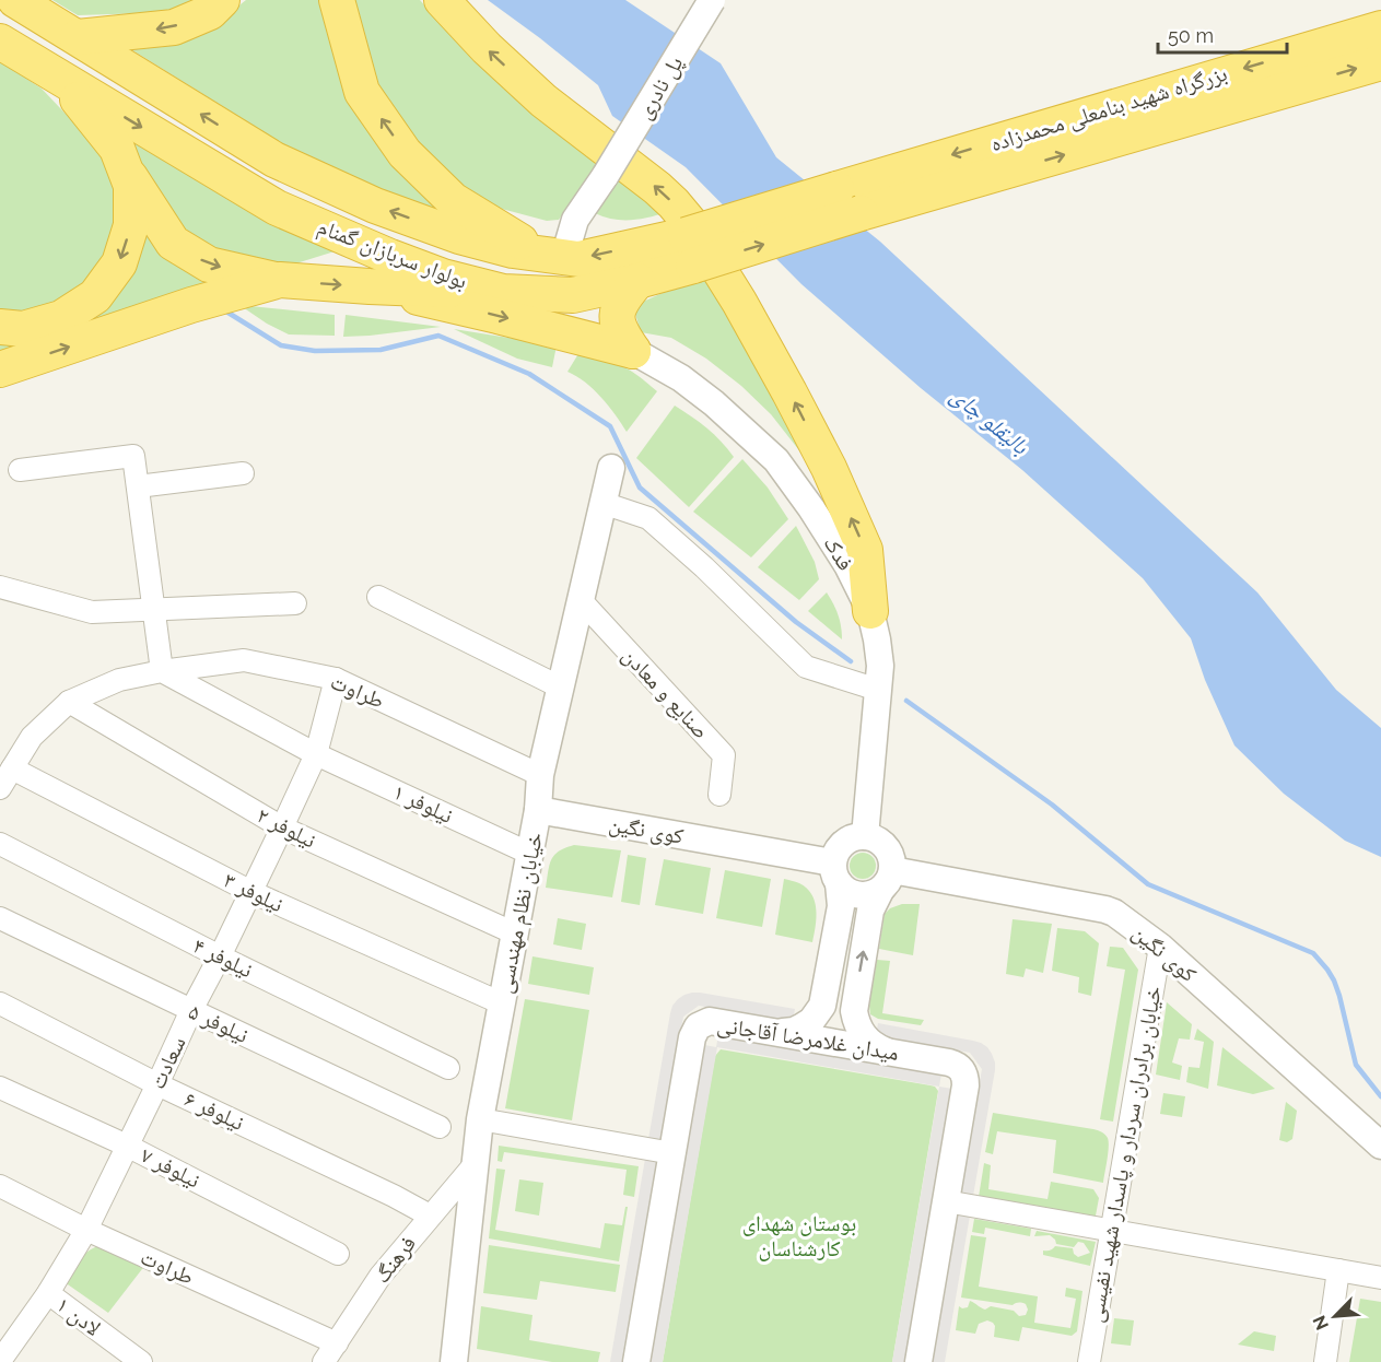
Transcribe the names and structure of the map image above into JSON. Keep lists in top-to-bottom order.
{
  "streets": {
    "highway": ["بزرگراه شهید بنامعلی محمدزاده", "بولوار سربازان گمنام"],
    "street": [
      "پل نادری",
      "فدک",
      "طراوت",
      "صنایع و معادن",
      "نیلوفر ۱",
      "نیلوفر ۲",
      "کوی نگین",
      "نیلوفر ۳",
      "خیابان نظام مهندسی",
      "نیلوفر ۴",
      "نیلوفر ۵",
      "میدان غلامرضا آقاجانی",
      "سعادت",
      "نیلوفر ۶",
      "خیابان برادران سردار و پاسدار شهید نفیسی",
      "نیلوفر ۷",
      "فرهنگ",
      "لادن ۱"
    ]
  },
  "crossings": [
    ["پل نادری", "بولوار سربازان گمنام"],
    ["بزرگراه شهید بنامعلی محمدزاده", "بولوار سربازان گمنام"],
    ["فدک", "کوی نگین"],
    ["طراوت", "نیلوفر ۲"],
    ["طراوت", "نیلوفر ۳"],
    ["طراوت", "خیابان نظام مهندسی"],
    ["طراوت", "سعادت"],
    ["طراوت", "فرهنگ"],
    ["صنایع و معادن", "خیابان نظام مهندسی"],
    ["نیلوفر ۱", "خیابان نظام مهندسی"],
    ["نیلوفر ۱", "سعادت"],
    ["نیلوفر ۲", "خیابان نظام مهندسی"],
    ["نیلوفر ۲", "سعادت"],
    ["کوی نگین", "خیابان نظام مهندسی"],
    ["کوی نگین", "خیابان برادران سردار و پاسدار شهید نفیسی"],
    ["نیلوفر ۳", "خیابان نظام مهندسی"],
    ["نیلوفر ۳", "سعادت"],
    ["خیابان نظام مهندسی", "فرهنگ"],
    ["نیلوفر ۴", "سعادت"],
    ["نیلوفر ۵", "سعادت"],
    ["سعادت", "نیلوفر ۶"],
    ["سعادت", "نیلوفر ۷"],
    ["سعادت", "لادن ۱"],
    ["نیلوفر ۶", "فرهنگ"]
  ],
  "water": ["بالیقلو چای"],
  "parks": ["بوستان شهدای کارشناسان"],
  "scale_bar": "50 m",
  "north": "bottom left"
}
